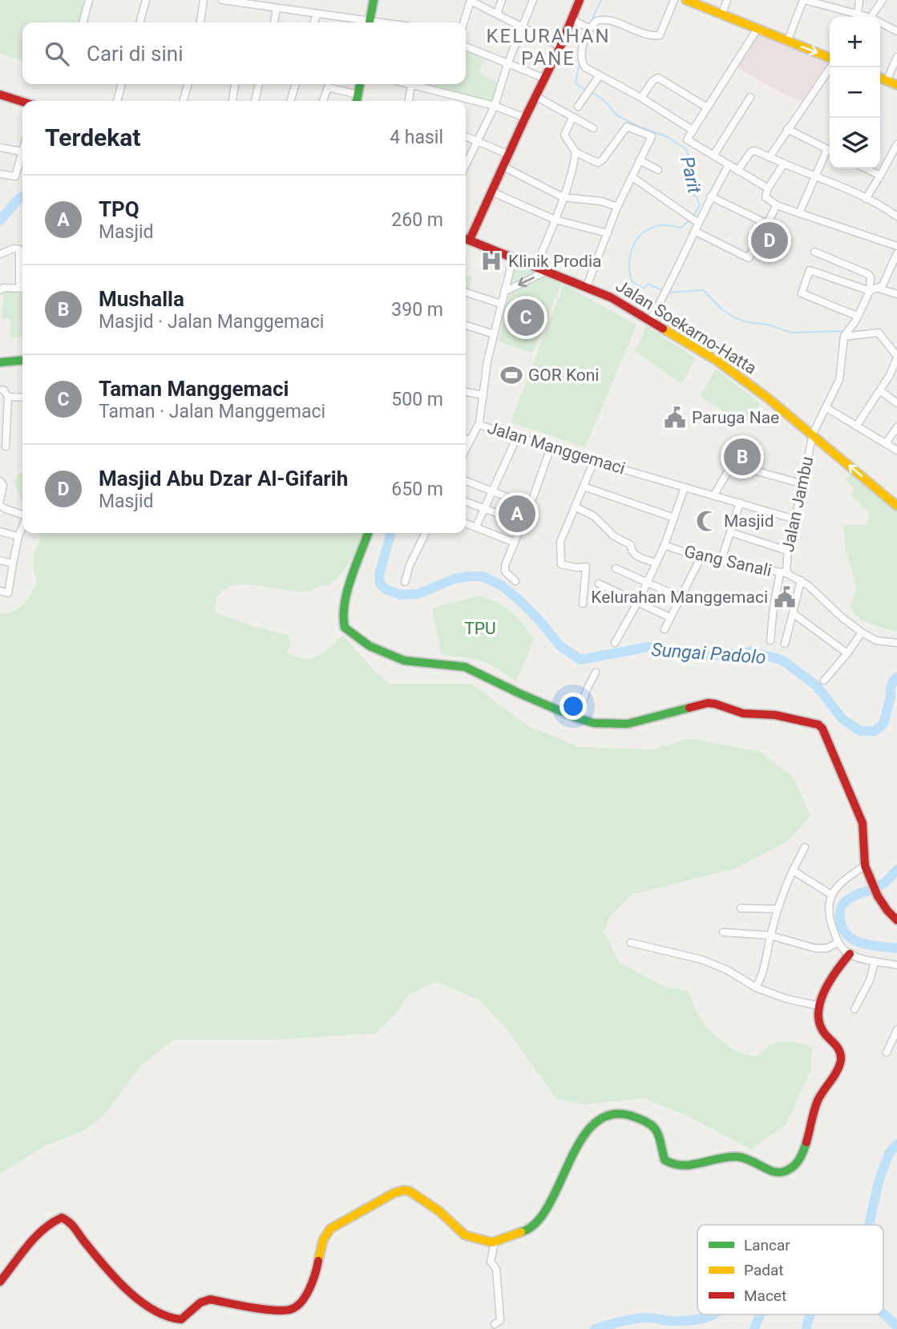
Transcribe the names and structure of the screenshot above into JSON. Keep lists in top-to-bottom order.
{
  "streets": {
    "main road": ["Jalan Soekarno-Hatta"],
    "street": ["Jalan Manggemaci", "Jalan Jambu", "Gang Sanali"]
  },
  "crossings": [
    ["Jalan Soekarno-Hatta", "Jalan Manggemaci"],
    ["Jalan Soekarno-Hatta", "Jalan Jambu"],
    ["Jalan Manggemaci", "Jalan Jambu"],
    ["Jalan Manggemaci", "Gang Sanali"],
    ["Jalan Jambu", "Gang Sanali"]
  ],
  "districts": ["KELURAHAN PANE"],
  "water": ["Parit", "Sungai Padolo"],
  "parks": ["TPU"],
  "places": {
    "hospital": ["Klinik Prodia"],
    "sports": ["GOR Koni"],
    "public building": ["Paruga Nae", "Kelurahan Manggemaci"],
    "mosque": ["Masjid"]
  },
  "legend": ["Lancar", "Padat", "Macet"],
  "page": {
    "map_buttons": ["+", "−"],
    "search": "Cari di sini",
    "heading": ["Terdekat", "4 hasil"],
    "list": [
      {
        "mark": "A",
        "name": "TPQ",
        "note": "Masjid",
        "value": "260 m"
      },
      {
        "mark": "B",
        "name": "Mushalla",
        "note": "Masjid · Jalan Manggemaci",
        "value": "390 m"
      },
      {
        "mark": "C",
        "name": "Taman Manggemaci",
        "note": "Taman · Jalan Manggemaci",
        "value": "500 m"
      },
      {
        "mark": "D",
        "name": "Masjid Abu Dzar Al-Gifarih",
        "note": "Masjid",
        "value": "650 m"
      }
    ],
    "pins": [
      "D",
      "C",
      "B",
      "A"
    ]
  }
}
